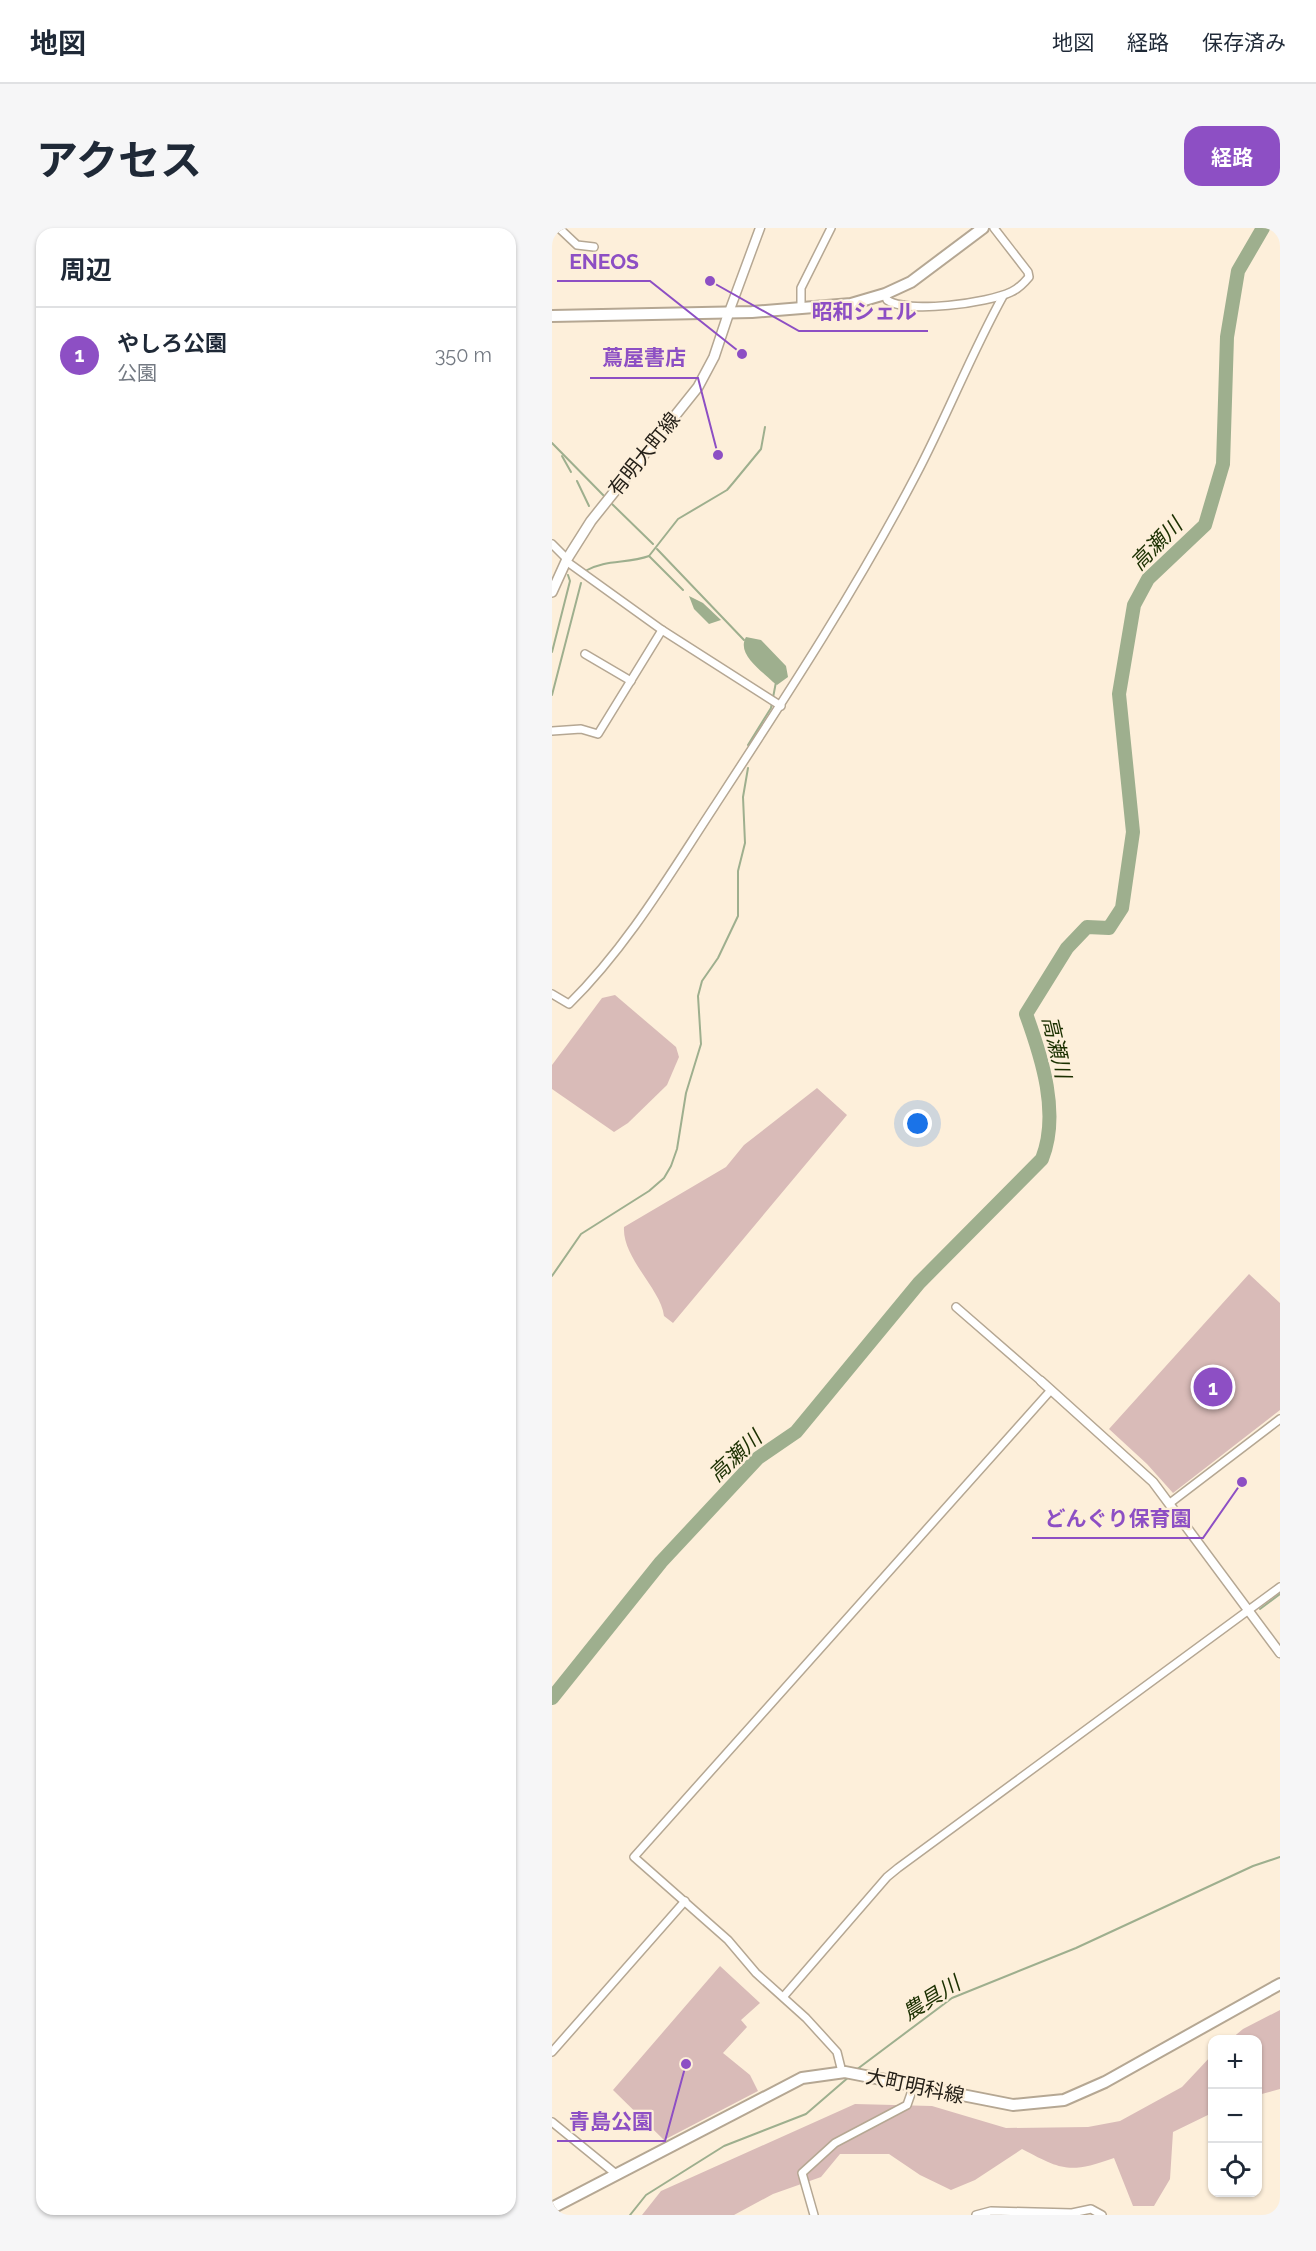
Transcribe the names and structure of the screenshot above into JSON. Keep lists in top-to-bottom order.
{
  "streets": {
    "main road": ["有明大町線", "大町明科線"]
  },
  "water": ["高瀬川", "農具川"],
  "places": [
    "昭和シェル",
    "ENEOS",
    "蔦屋書店",
    "どんぐり保育園",
    "青島公園"
  ],
  "page": {
    "header": "地図",
    "nav": ["地図", "経路", "保存済み"],
    "title": "アクセス",
    "buttons": "経路",
    "heading": "周辺",
    "list": [
      {
        "mark": "1",
        "name": "やしろ公園",
        "note": "公園",
        "value": "350 m"
      }
    ],
    "pins": "1",
    "map_buttons": ["+", "−"]
  }
}
